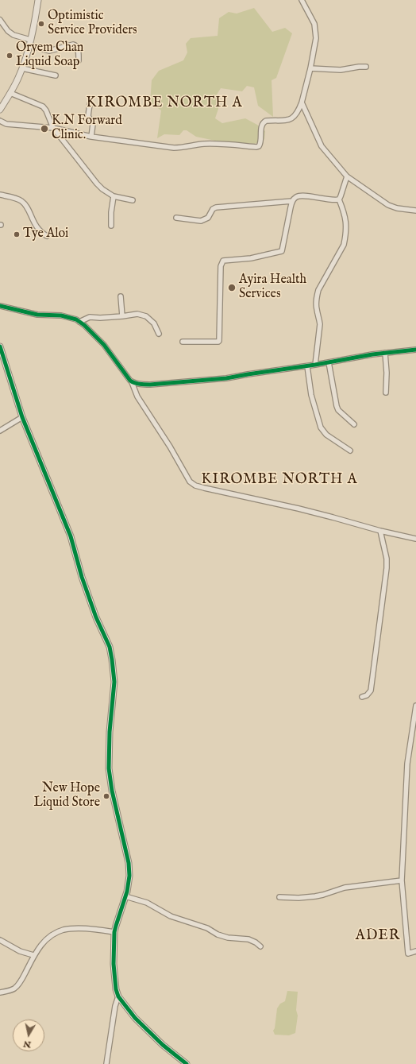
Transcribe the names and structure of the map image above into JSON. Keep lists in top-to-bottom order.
{
  "districts": ["KIROMBE NORTH A", "KIROMBE NORTH A", "ADER"],
  "places": [
    "Optimistic Service Providers",
    "Oryem Chan Liquid Soap",
    "K.N Forward Clinic.",
    "Tye Aloi",
    "Ayira Health Services",
    "New Hope Liquid Store"
  ],
  "north": "bottom"
}
